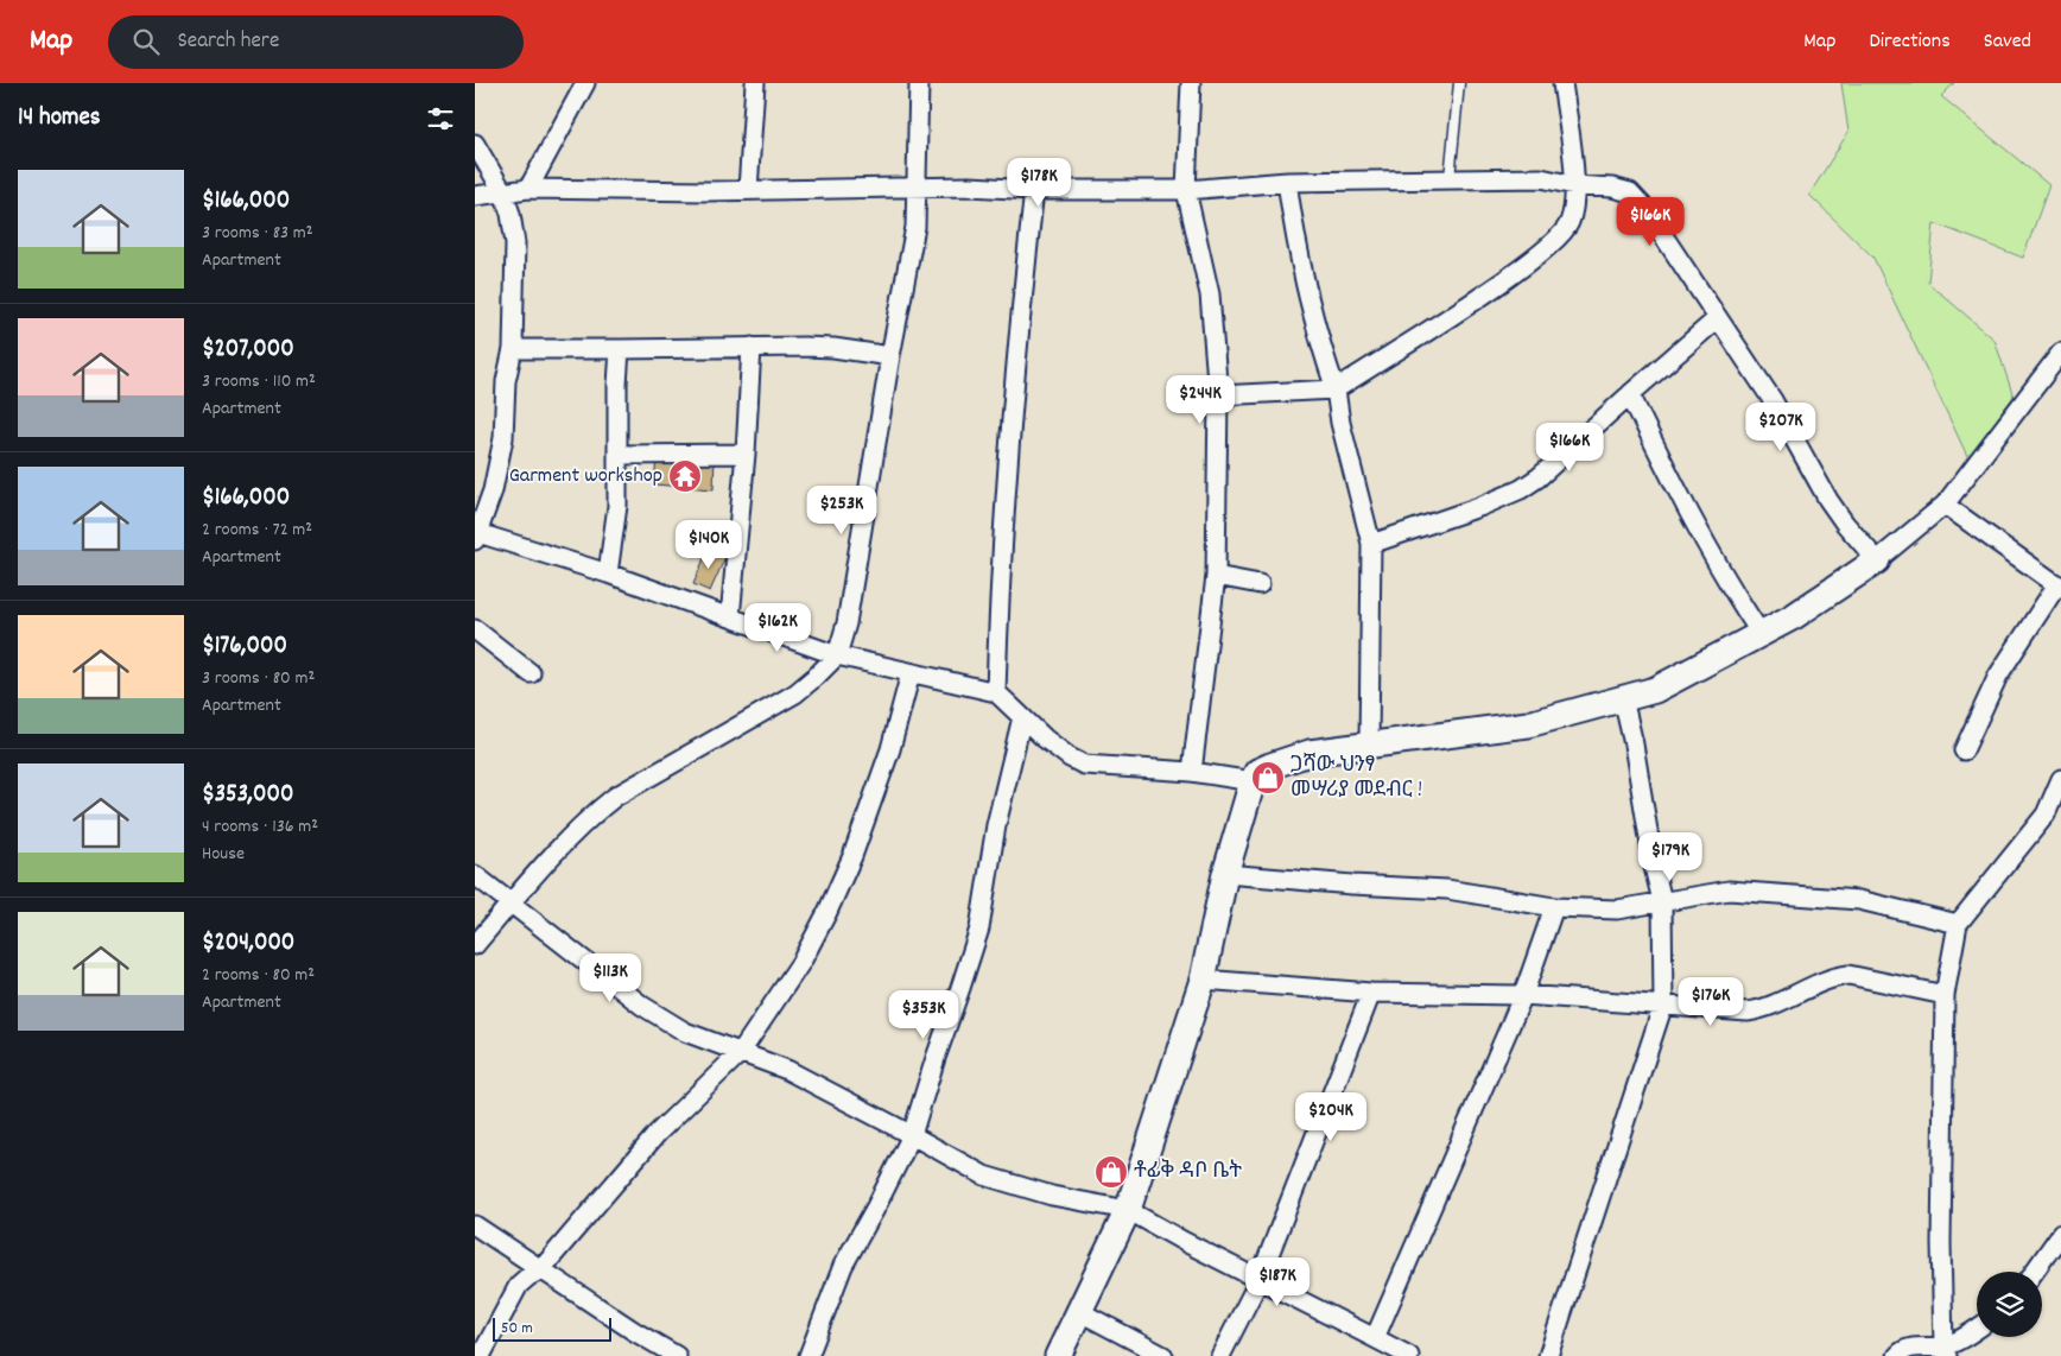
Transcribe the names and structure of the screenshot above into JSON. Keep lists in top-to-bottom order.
{
  "places": {
    "temple": ["Garment workshop"],
    "shop": ["ጋሻው ህንፃ መሣሪያ መደብር !", "ቶፊቅ ዳቦ ቤት"]
  },
  "scale_bar": "50 m",
  "page": {
    "header": "Map",
    "search": "Search here",
    "nav": ["Map", "Directions", "Saved"],
    "heading": "14 homes",
    "list": [
      {
        "name": "$166,000",
        "note": "3 rooms · 83 m² · Apartment"
      },
      {
        "name": "$207,000",
        "note": "3 rooms · 110 m² · Apartment"
      },
      {
        "name": "$166,000",
        "note": "2 rooms · 72 m² · Apartment"
      },
      {
        "name": "$176,000",
        "note": "3 rooms · 80 m² · Apartment"
      },
      {
        "name": "$353,000",
        "note": "4 rooms · 136 m² · House"
      },
      {
        "name": "$204,000",
        "note": "2 rooms · 80 m² · Apartment"
      }
    ],
    "price": [
      "$178K",
      "$166K",
      "$244K",
      "$207K",
      "$166K",
      "$253K",
      "$140K",
      "$162K",
      "$179K",
      "$113K",
      "$176K",
      "$353K",
      "$204K",
      "$187K"
    ],
    "scale": "50 m"
  }
}
